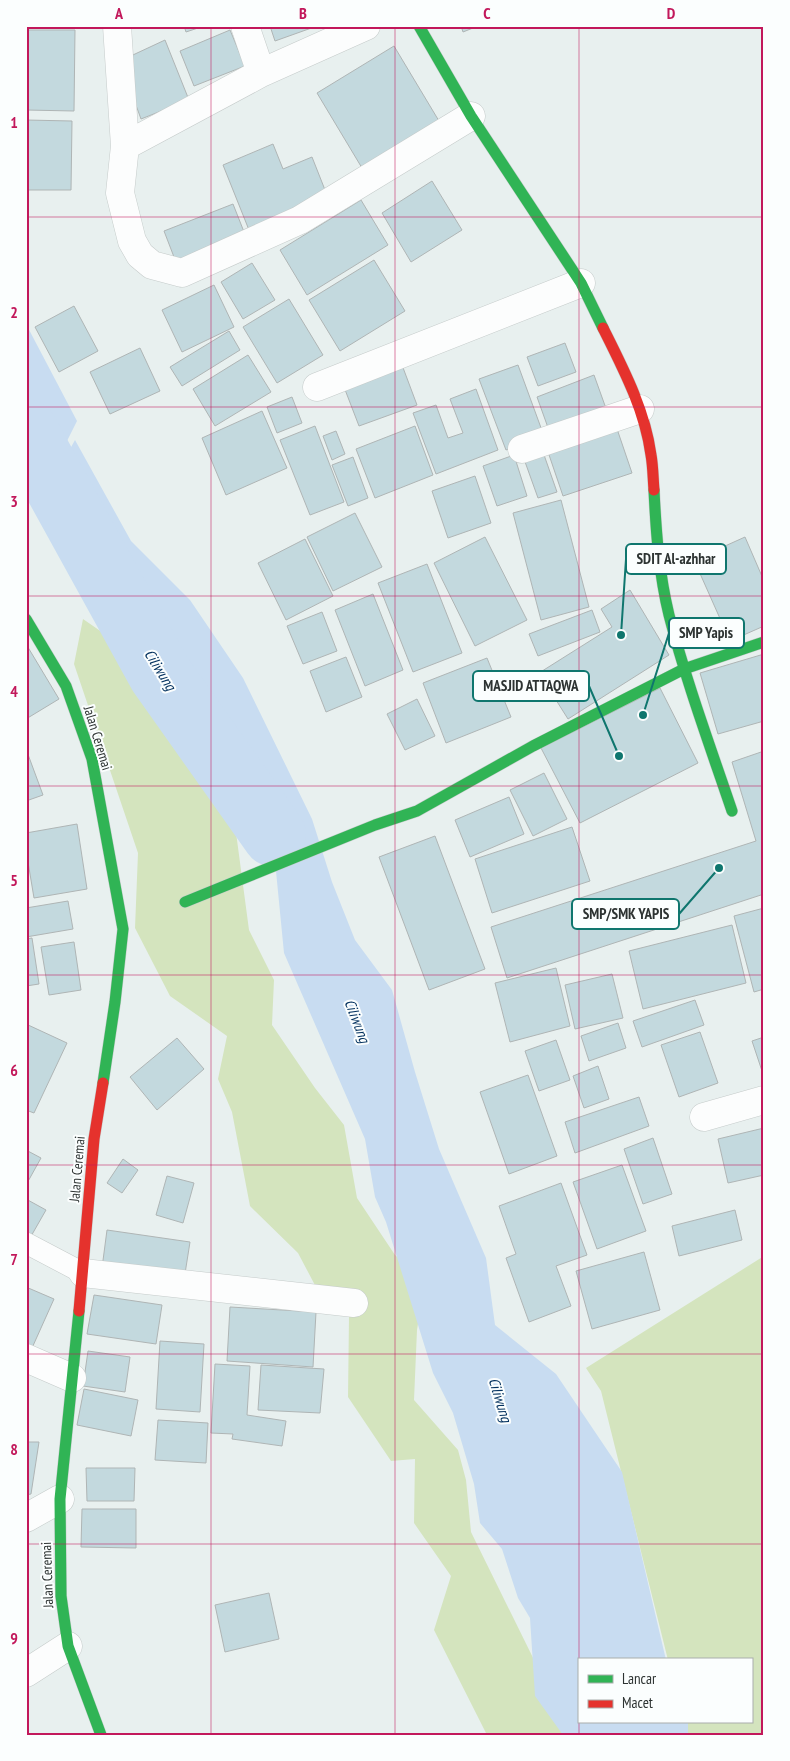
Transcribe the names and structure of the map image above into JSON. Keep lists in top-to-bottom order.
{
  "streets": {
    "street": ["Jalan Ceremai"]
  },
  "water": ["Ciliwung"],
  "places": [
    "SDIT Al-azhhar",
    "SMP Yapis",
    "MASJID ATTAQWA",
    "SMP/SMK YAPIS"
  ],
  "legend": ["Lancar", "Macet"],
  "grid": {
    "columns": [
      "A",
      "B",
      "C",
      "D"
    ],
    "rows": [
      "1",
      "2",
      "3",
      "4",
      "5",
      "6",
      "7",
      "8",
      "9"
    ]
  }
}
